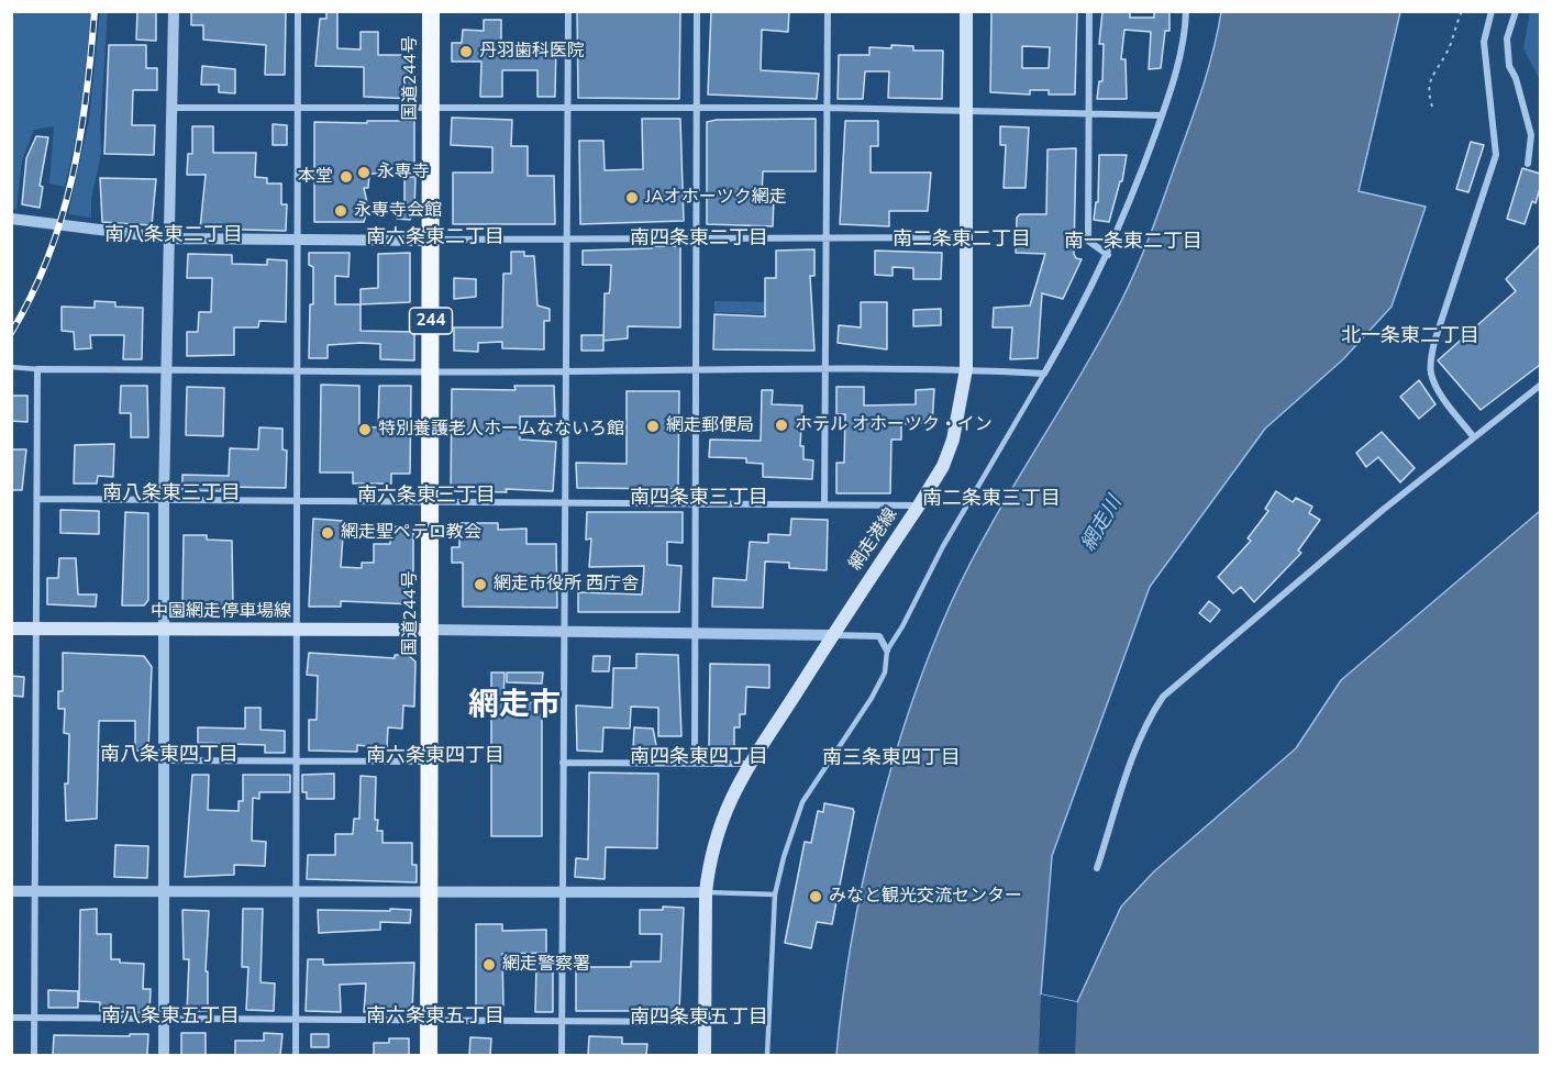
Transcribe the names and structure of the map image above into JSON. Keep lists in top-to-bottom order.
{
  "streets": {
    "highway": ["国道244号", "244"],
    "main road": ["網走港線", "中園網走停車場線"]
  },
  "crossings": [
    ["国道244号", "中園網走停車場線"]
  ],
  "districts": [
    "南八条東二丁目",
    "南六条東二丁目",
    "南四条東二丁目",
    "南二条東二丁目",
    "南一条東二丁目",
    "北一条東二丁目",
    "南八条東三丁目",
    "南六条東三丁目",
    "南四条東三丁目",
    "南二条東三丁目",
    "網走市",
    "南八条東四丁目",
    "南六条東四丁目",
    "南四条東四丁目",
    "南三条東四丁目",
    "南八条東五丁目",
    "南六条東五丁目",
    "南四条東五丁目"
  ],
  "water": ["網走川"],
  "places": [
    "丹羽歯科医院",
    "永専寺",
    "本堂",
    "JAオホーツク網走",
    "永専寺会館",
    "ホテル オホーツク・イン",
    "網走郵便局",
    "特別養護老人ホームなないろ館",
    "網走聖ペテロ教会",
    "網走市役所 西庁舎",
    "みなと観光交流センター",
    "網走警察署"
  ]
}
